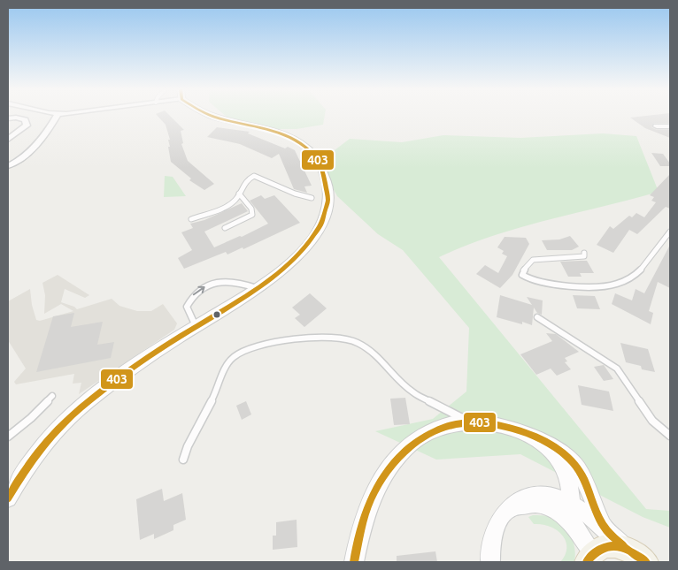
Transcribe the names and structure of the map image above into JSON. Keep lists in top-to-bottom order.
{
  "lines": ["transit line 403"]
}
